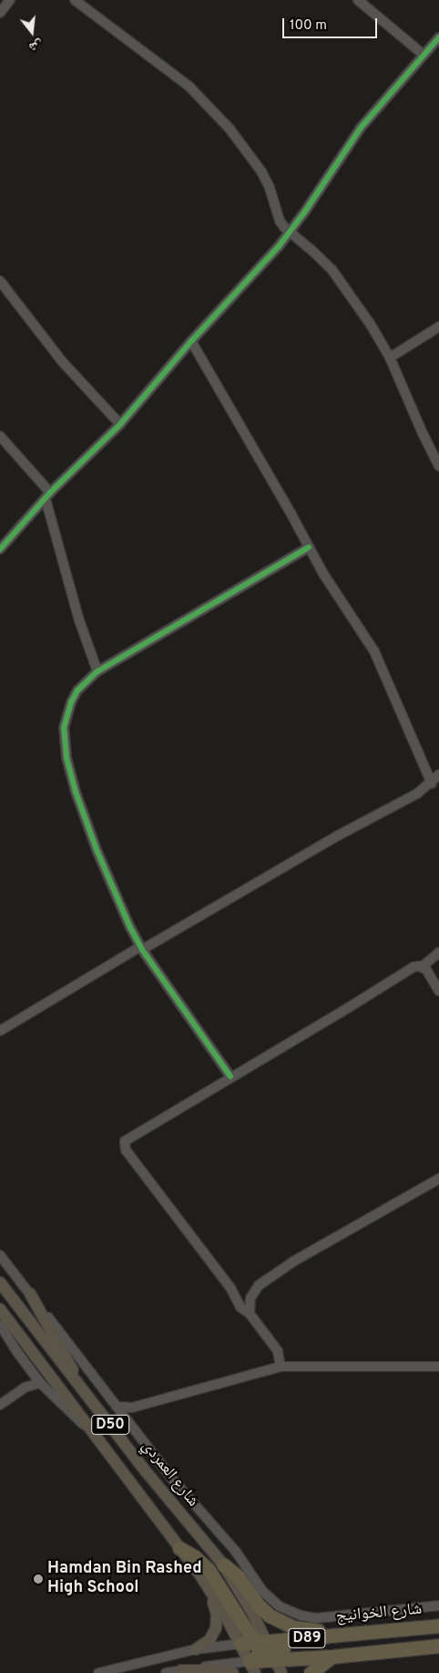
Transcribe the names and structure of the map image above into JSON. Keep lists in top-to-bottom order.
{
  "streets": {
    "highway": ["شارع الخوانيج", "D89"],
    "main road": ["D50", "شارع العمردي"]
  },
  "crossings": [
    ["شارع العمردي", "شارع الخوانيج"]
  ],
  "places": ["Hamdan Bin Rashed High School"],
  "scale_bar": "100 m",
  "north": "bottom"
}
